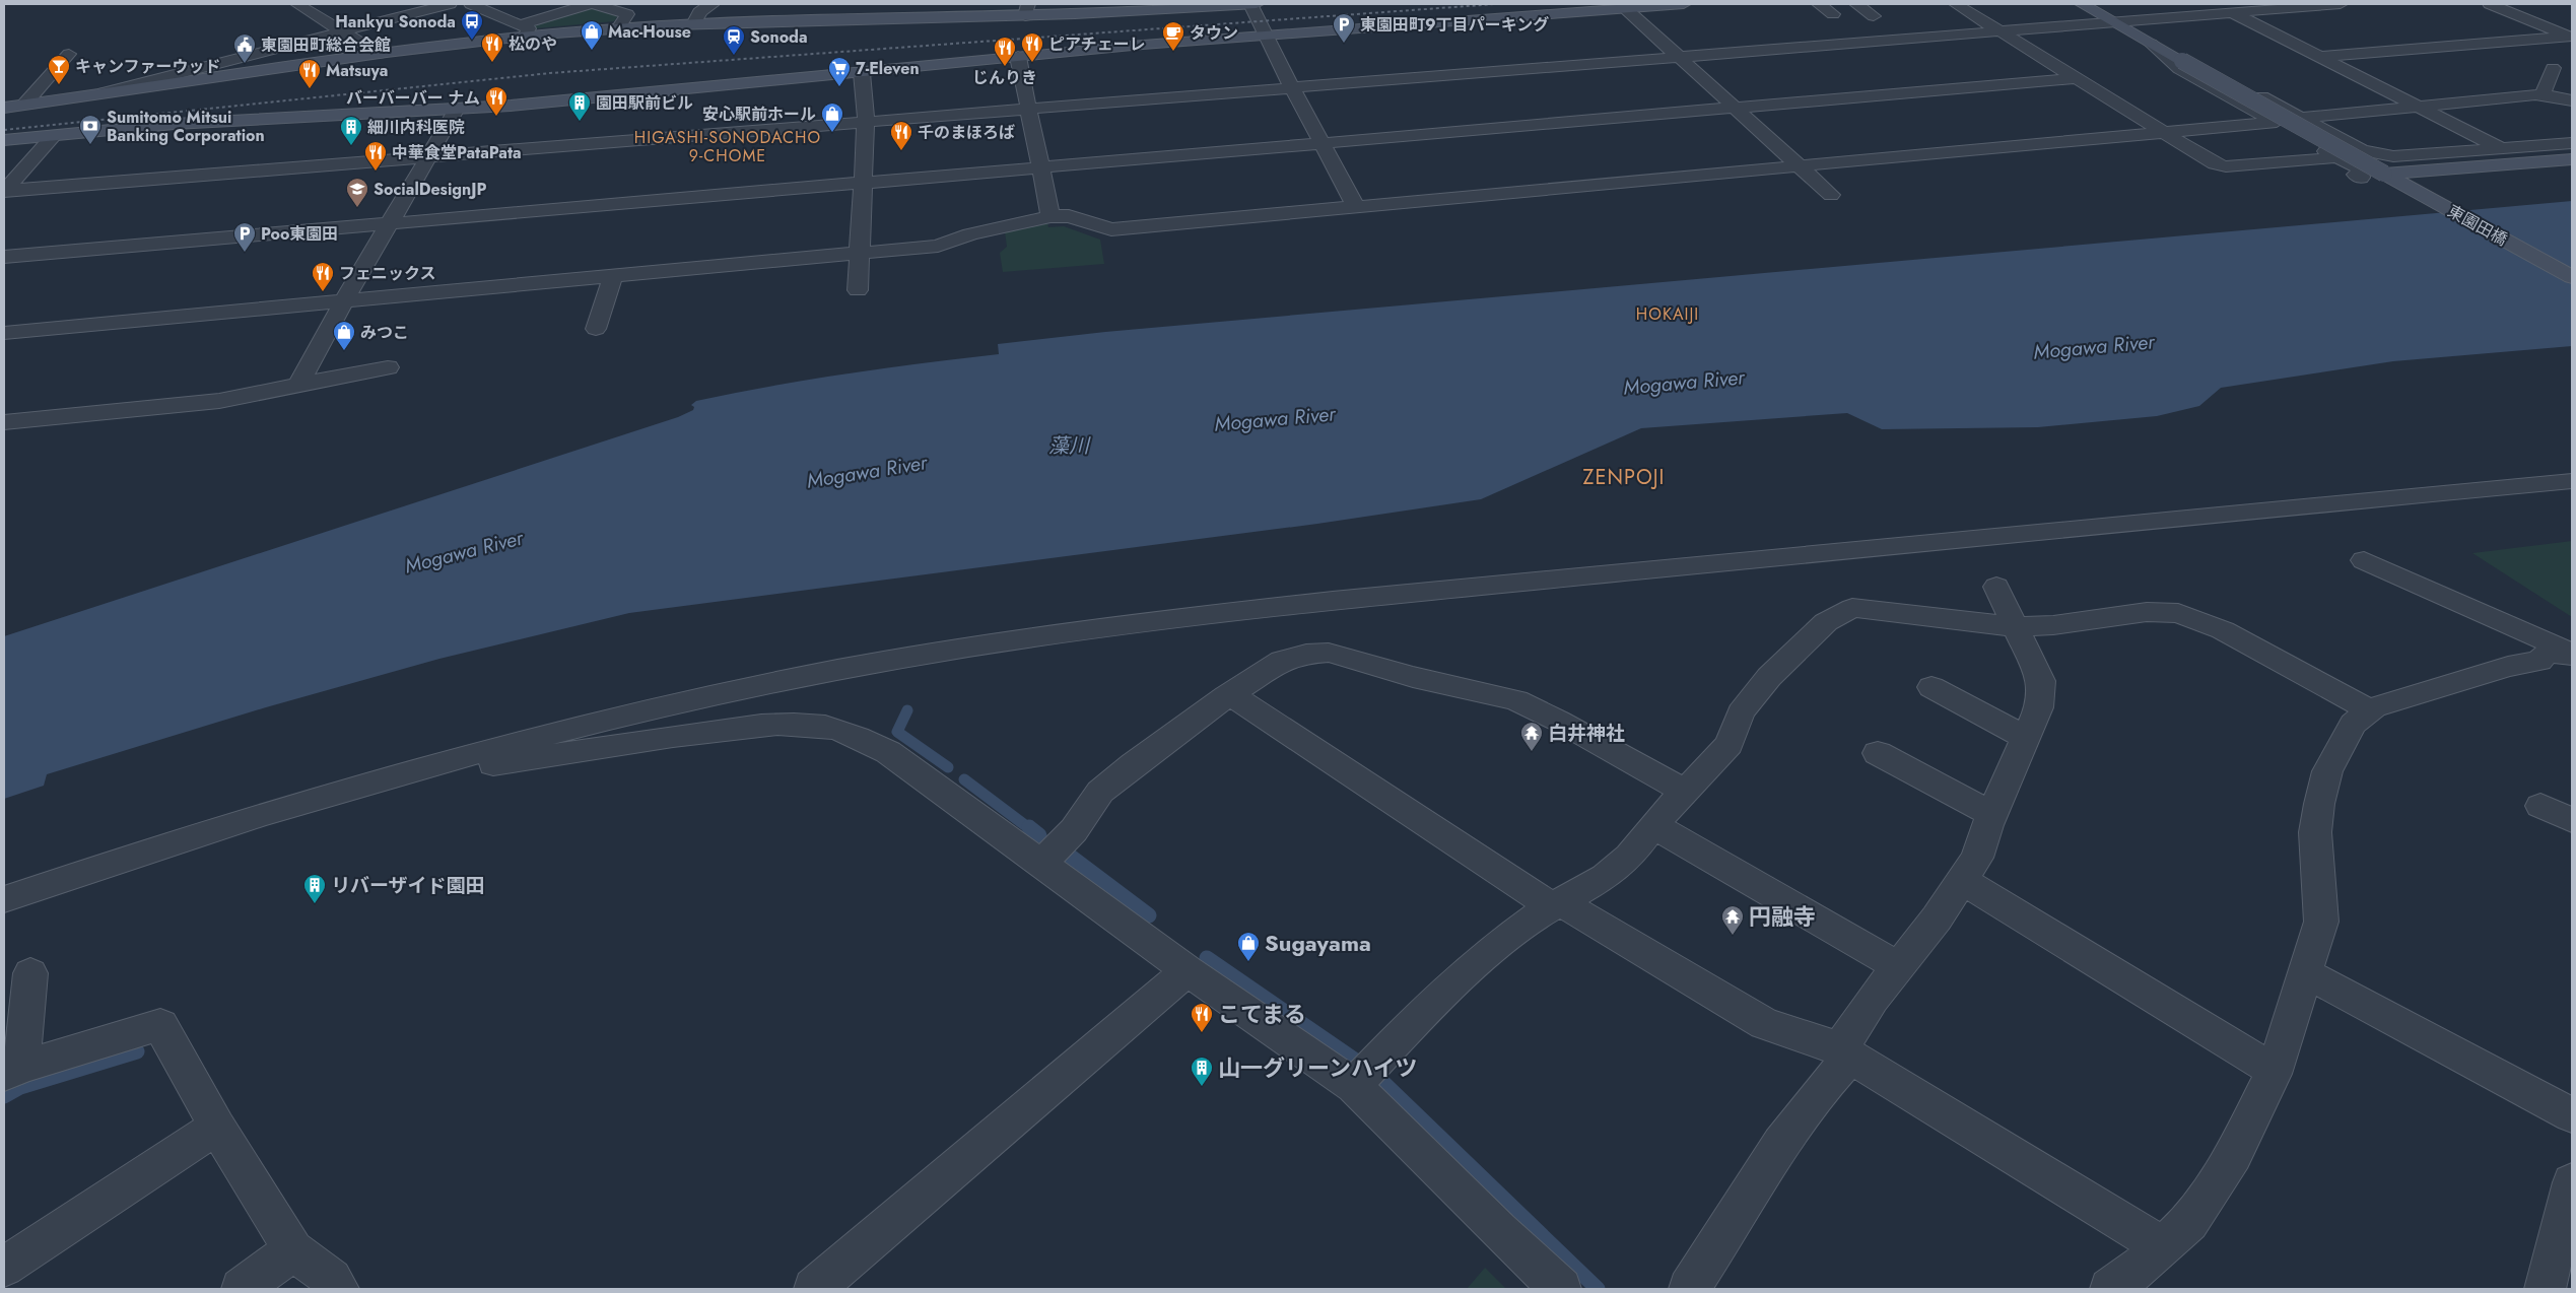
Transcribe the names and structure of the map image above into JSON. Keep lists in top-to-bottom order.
{
  "streets": {
    "street": ["東園田橋"]
  },
  "districts": ["HIGASHI-SONODACHO 9-CHOME", "HOKAIJI", "ZENPOJI"],
  "water": ["Mogawa River", "藻川"],
  "places": {
    "bus stop": ["Hankyu Sonoda"],
    "parking": ["東園田町9丁目パーキング", "Poo東園田"],
    "shop": [
      "Mac-House",
      "安心駅前ホール",
      "みつこ",
      "Sugayama"
    ],
    "cafe": ["タウン"],
    "station": ["Sonoda"],
    "restaurant": [
      "松のや",
      "ピアチェーレ",
      "じんりき",
      "Matsuya",
      "バーバーバー ナム",
      "千のまほろば",
      "中華食堂PataPata",
      "フェニックス",
      "こてまる"
    ],
    "public building": ["東園田町総合会館"],
    "bar": ["キャンファーウッド"],
    "supermarket": ["7-Eleven"],
    "building": [
      "園田駅前ビル",
      "細川内科医院",
      "リバーザイド園田",
      "山一グリーンハイツ"
    ],
    "bank": ["Sumitomo Mitsui Banking Corporation"],
    "school or university": ["SocialDesignJP"],
    "temple": ["白井神社", "円融寺"]
  }
}
